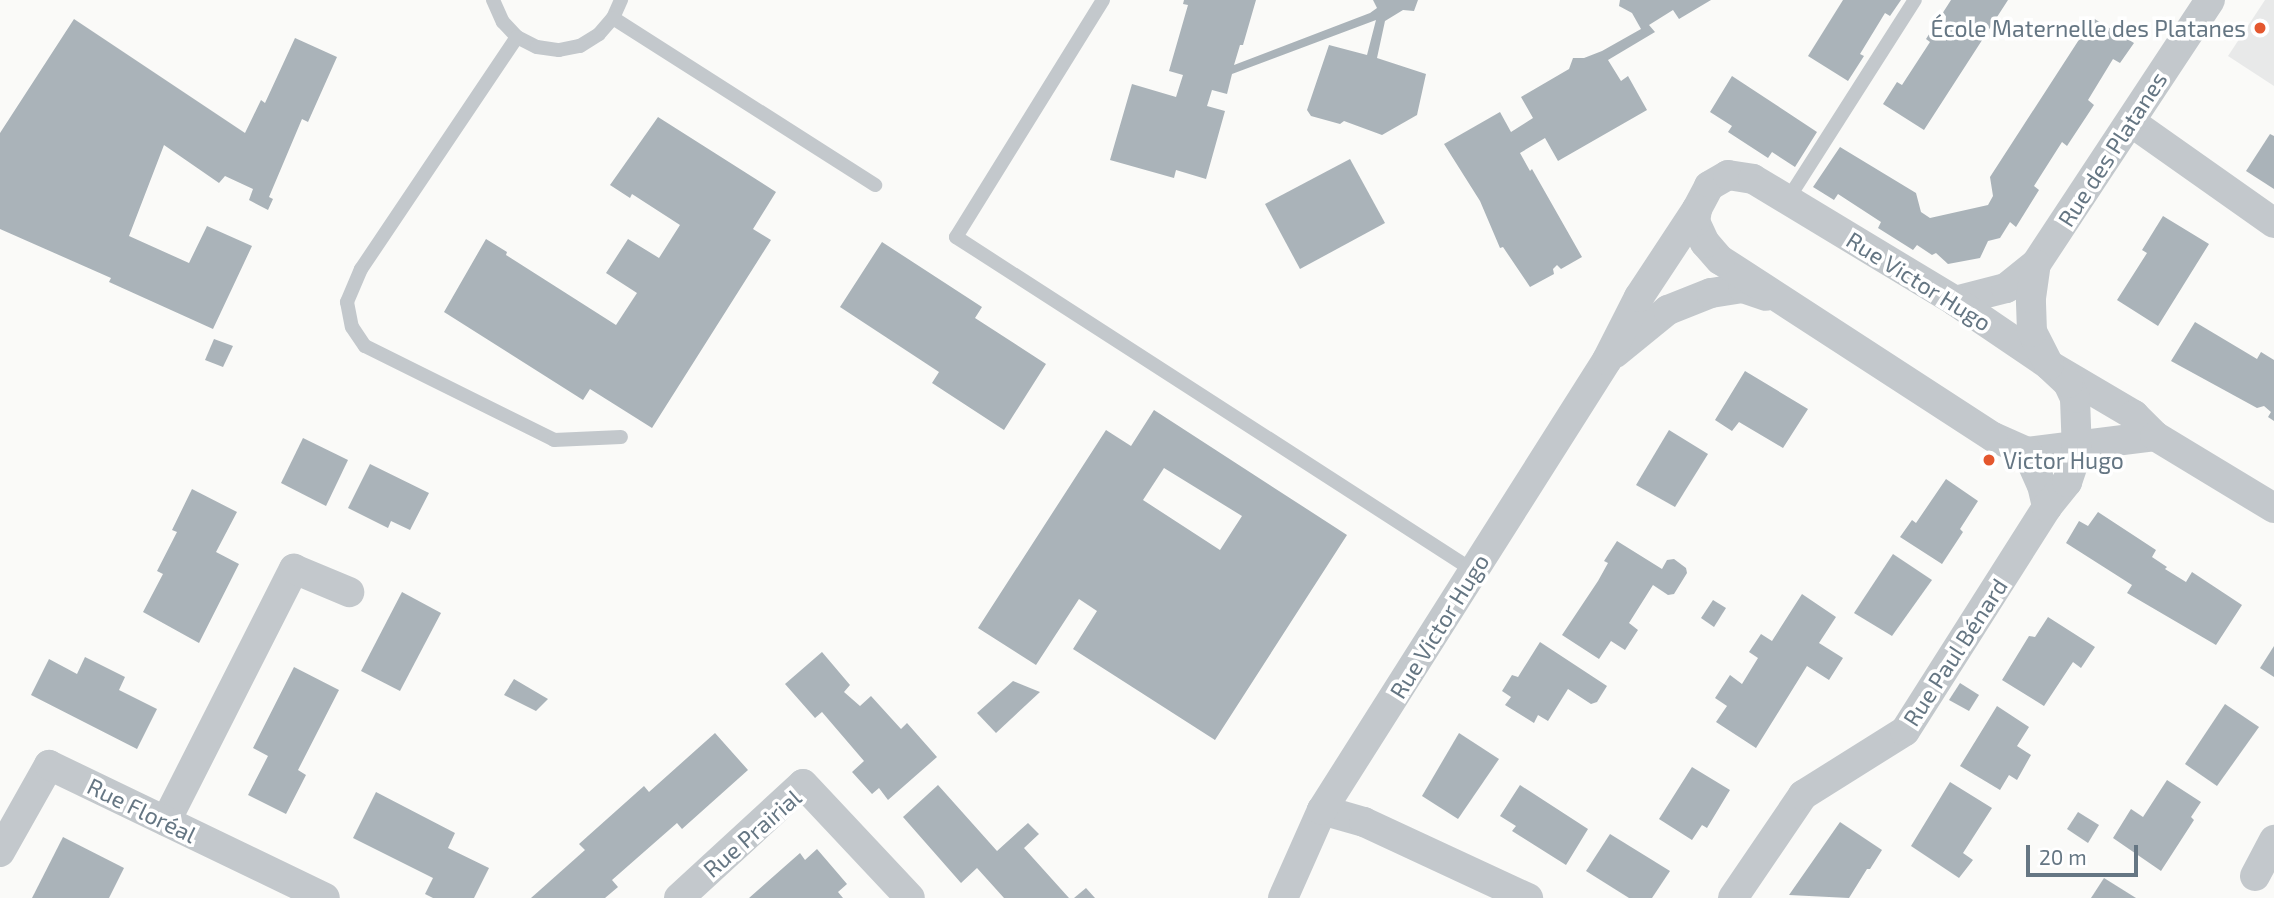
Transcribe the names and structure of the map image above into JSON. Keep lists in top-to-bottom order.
{
  "streets": {
    "street": [
      "Rue des Platanes",
      "Rue Victor Hugo",
      "Rue Paul Bénard",
      "Rue Floréal",
      "Rue Prairial"
    ]
  },
  "crossings": [
    ["Rue des Platanes", "Rue Victor Hugo"],
    ["Rue Victor Hugo", "Rue Paul Bénard"]
  ],
  "places": ["École Maternelle des Platanes", "Victor Hugo"],
  "scale_bar": "20 m"
}
